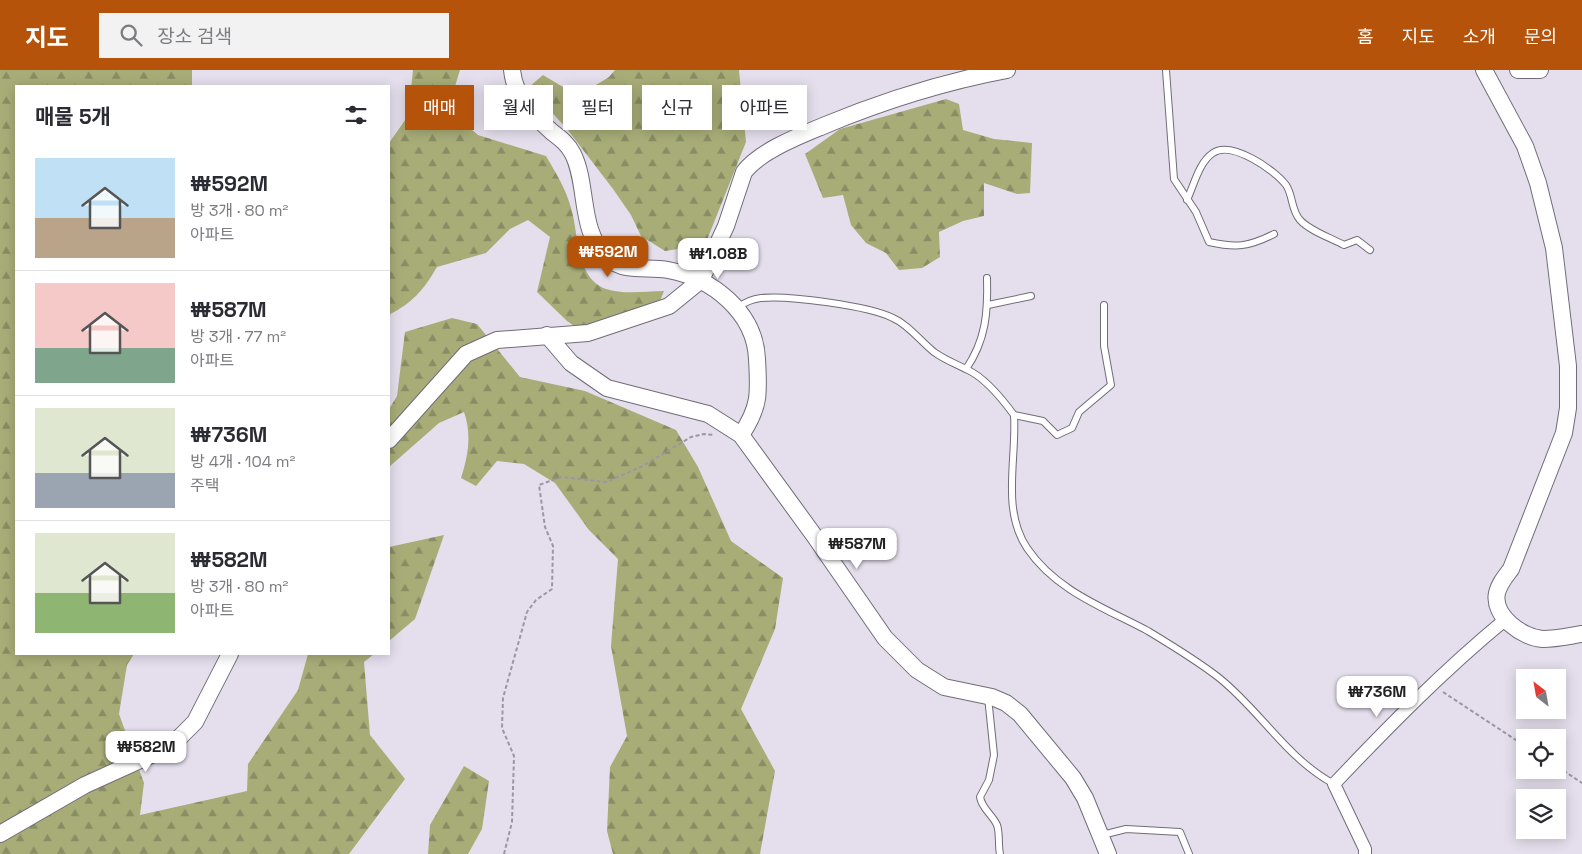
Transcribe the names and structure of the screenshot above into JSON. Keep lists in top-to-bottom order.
{
  "north": "top left",
  "page": {
    "header": "지도",
    "search": "장소 검색",
    "nav": [
      "홈",
      "지도",
      "소개",
      "문의"
    ],
    "chip": [
      "매매",
      "월세",
      "필터",
      "신규",
      "아파트"
    ],
    "heading": "매물 5개",
    "list": [
      {
        "name": "₩592M",
        "note": "방 3개 · 80 m² · 아파트"
      },
      {
        "name": "₩587M",
        "note": "방 3개 · 77 m² · 아파트"
      },
      {
        "name": "₩736M",
        "note": "방 4개 · 104 m² · 주택"
      },
      {
        "name": "₩582M",
        "note": "방 3개 · 80 m² · 아파트"
      }
    ],
    "price": [
      "₩592M",
      "₩1.08B",
      "₩587M",
      "₩736M",
      "₩582M"
    ]
  }
}
